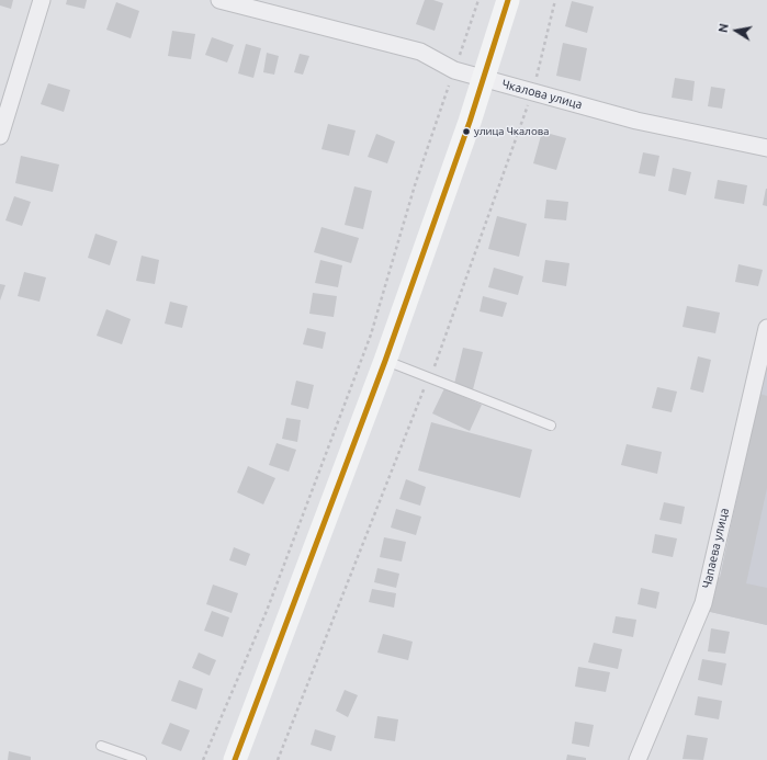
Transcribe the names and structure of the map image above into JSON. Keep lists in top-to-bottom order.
{
  "streets": {
    "street": ["Чкалова улица", "Чапаева улица"]
  },
  "places": ["улица Чкалова"],
  "north": "left"
}
